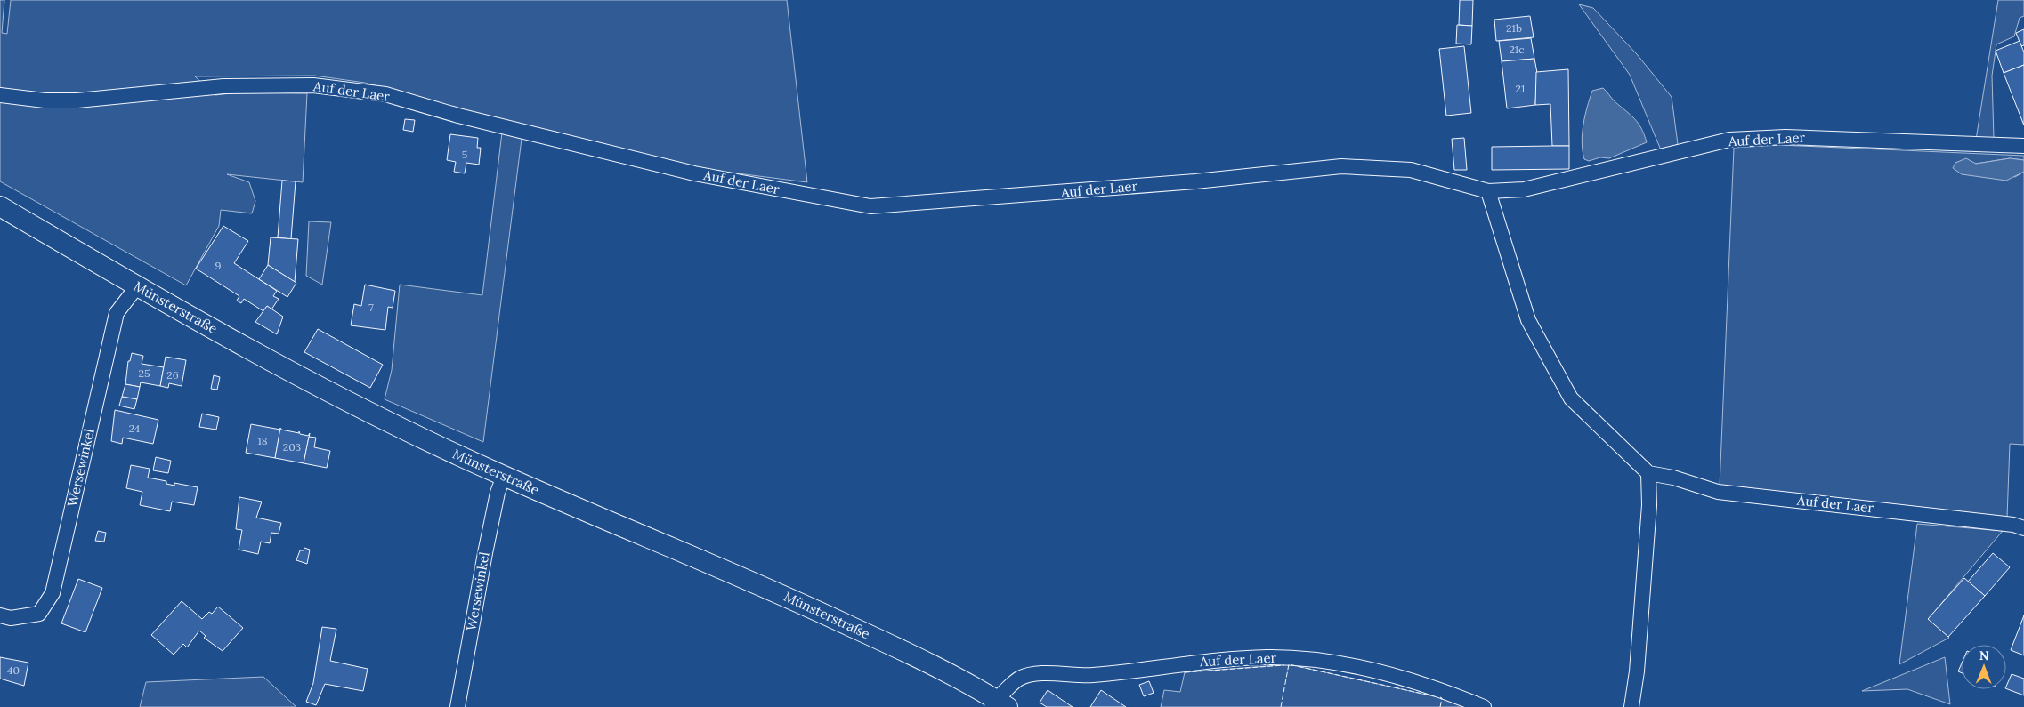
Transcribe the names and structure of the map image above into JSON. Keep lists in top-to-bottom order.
{
  "streets": {
    "main road": ["Münsterstraße"],
    "street": ["Auf der Laer", "Wersewinkel"]
  },
  "crossings": [
    ["Auf der Laer", "Münsterstraße"],
    ["Münsterstraße", "Wersewinkel"]
  ],
  "house_numbers": [
    "21b",
    "21c",
    "21",
    "5",
    "9",
    "7",
    "25",
    "26",
    "24",
    "18",
    "203",
    "40"
  ],
  "north": "top"
}
